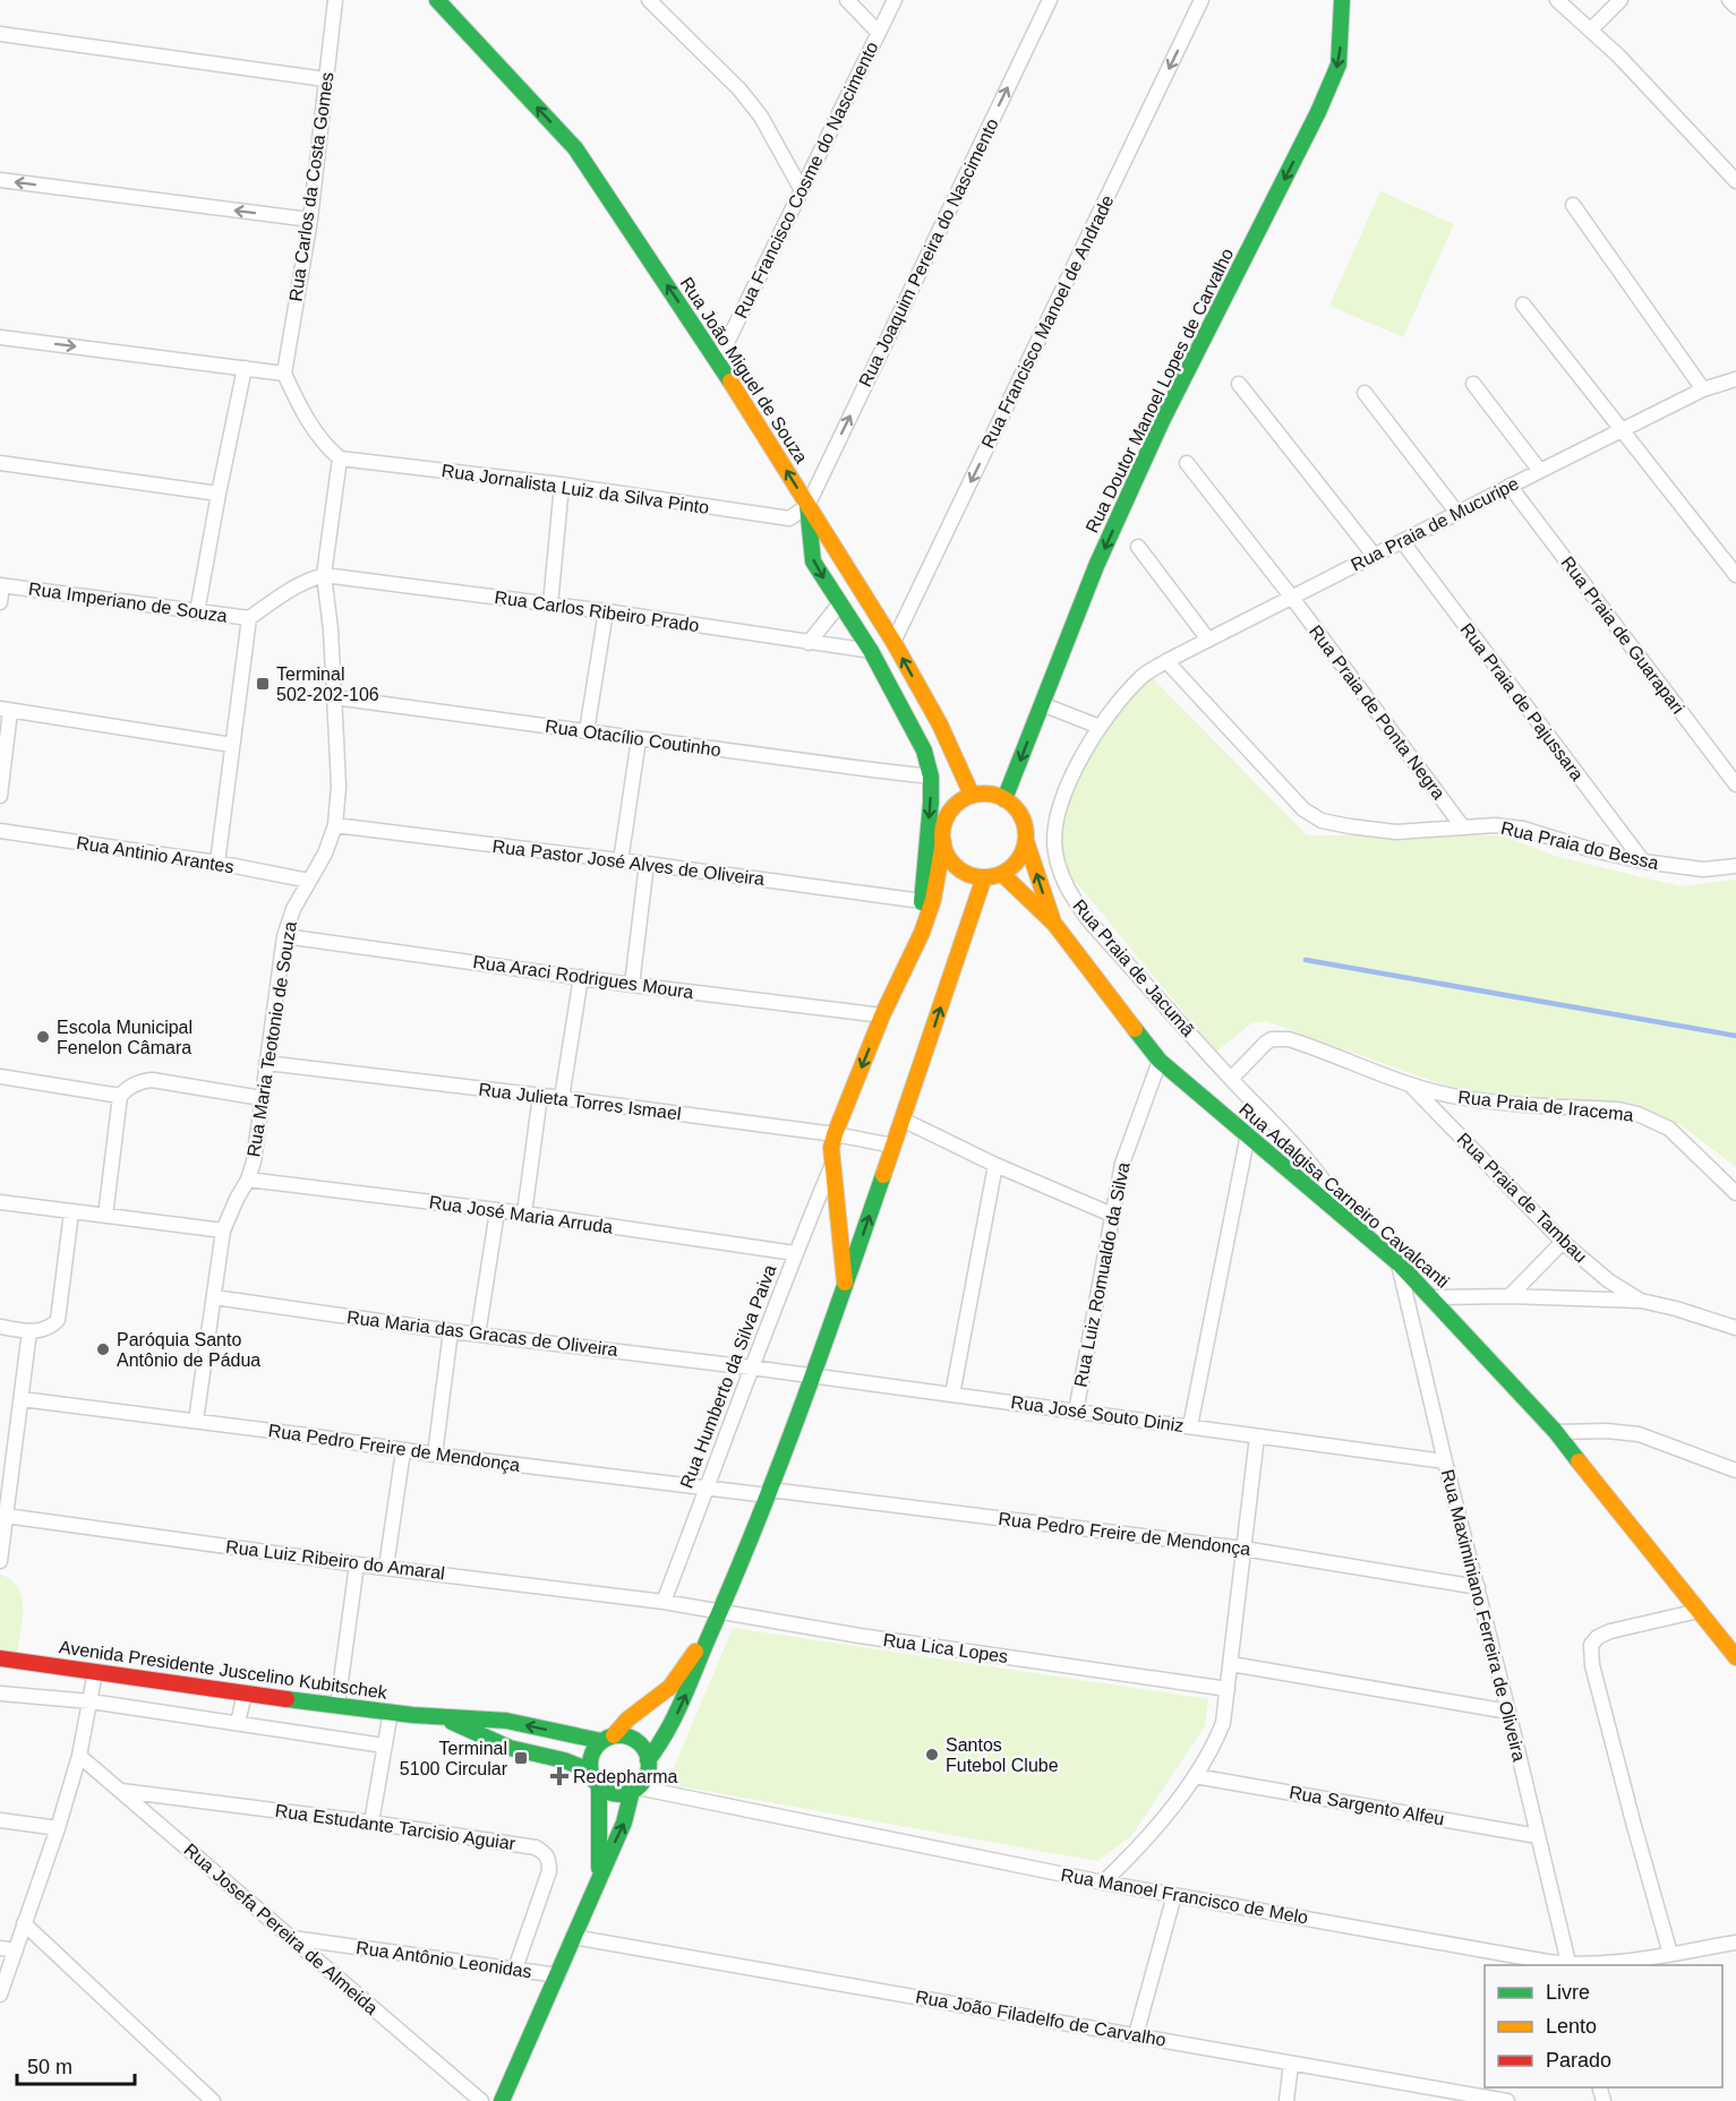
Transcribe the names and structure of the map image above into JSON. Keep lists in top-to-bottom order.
{
  "streets": {
    "main road": [
      "Rua João Miguel de Souza",
      "Rua Doutor Manoel Lopes de Carvalho",
      "Rua Adalgisa Carneiro Cavalcanti",
      "Avenida Presidente Juscelino Kubitschek"
    ],
    "street": [
      "Rua Francisco Cosme do Nascimento",
      "Rua Carlos da Costa Gomes",
      "Rua Joaquim Pereira do Nascimento",
      "Rua Francisco Manoel de Andrade",
      "Rua Jornalista Luiz da Silva Pinto",
      "Rua Praia de Mucuripe",
      "Rua Imperiano de Souza",
      "Rua Carlos Ribeiro Prado",
      "Rua Praia de Guarapari",
      "Rua Praia de Pajussara",
      "Rua Praia de Ponta Negra",
      "Rua Otacílio Coutinho",
      "Rua Praia do Bessa",
      "Rua Antinio Arantes",
      "Rua Pastor José Alves de Oliveira",
      "Rua Praia de Jacumã",
      "Rua Araci Rodrigues Moura",
      "Rua Maria Teotonio de Souza",
      "Rua Julieta Torres Ismael",
      "Rua Praia de Iracema",
      "Rua Praia de Tambau",
      "Rua José Maria Arruda",
      "Rua Luiz Romualdo da Silva",
      "Rua Maria das Gracas de Oliveira",
      "Rua Humberto da Silva Paiva",
      "Rua José Souto Diniz",
      "Rua Pedro Freire de Mendonça",
      "Rua Luiz Ribeiro do Amaral",
      "Rua Maximiniano Ferreira de Oliveira",
      "Rua Lica Lopes",
      "Rua Sargento Alfeu",
      "Rua Estudante Tarcisio Aguiar",
      "Rua Manoel Francisco de Melo",
      "Rua Josefa Pereira de Almeida",
      "Rua Antônio Leonidas",
      "Rua João Filadelfo de Carvalho"
    ]
  },
  "crossings": [
    ["Rua Francisco Cosme do Nascimento", "Rua João Miguel de Souza"],
    ["Rua Joaquim Pereira do Nascimento", "Rua João Miguel de Souza"],
    ["Rua Joaquim Pereira do Nascimento", "Rua Jornalista Luiz da Silva Pinto"],
    ["Rua Francisco Manoel de Andrade", "Rua João Miguel de Souza"],
    ["Rua João Miguel de Souza", "Rua Doutor Manoel Lopes de Carvalho"],
    ["Rua João Miguel de Souza", "Rua Jornalista Luiz da Silva Pinto"],
    ["Rua João Miguel de Souza", "Rua Adalgisa Carneiro Cavalcanti"],
    ["Rua Doutor Manoel Lopes de Carvalho", "Rua Adalgisa Carneiro Cavalcanti"],
    ["Rua Jornalista Luiz da Silva Pinto", "Rua Maria Teotonio de Souza"],
    ["Rua Praia de Mucuripe", "Rua Praia de Guarapari"],
    ["Rua Praia de Mucuripe", "Rua Praia de Pajussara"],
    ["Rua Praia de Mucuripe", "Rua Praia de Ponta Negra"],
    ["Rua Praia de Mucuripe", "Rua Praia do Bessa"],
    ["Rua Praia de Mucuripe", "Rua Praia de Jacumã"],
    ["Rua Imperiano de Souza", "Rua Carlos Ribeiro Prado"],
    ["Rua Imperiano de Souza", "Rua Maria Teotonio de Souza"],
    ["Rua Carlos Ribeiro Prado", "Rua Maria Teotonio de Souza"],
    ["Rua Praia de Pajussara", "Rua Praia do Bessa"],
    ["Rua Praia de Ponta Negra", "Rua Praia do Bessa"],
    ["Rua Otacílio Coutinho", "Rua Maria Teotonio de Souza"],
    ["Rua Praia do Bessa", "Rua Praia de Jacumã"],
    ["Rua Antinio Arantes", "Rua Maria Teotonio de Souza"],
    ["Rua Pastor José Alves de Oliveira", "Rua Maria Teotonio de Souza"],
    ["Rua Praia de Jacumã", "Rua Praia de Iracema"],
    ["Rua Praia de Jacumã", "Rua Adalgisa Carneiro Cavalcanti"],
    ["Rua Araci Rodrigues Moura", "Rua Maria Teotonio de Souza"],
    ["Rua Maria Teotonio de Souza", "Rua Julieta Torres Ismael"],
    ["Rua Maria Teotonio de Souza", "Rua José Maria Arruda"],
    ["Rua Maria Teotonio de Souza", "Rua Maria das Gracas de Oliveira"],
    ["Rua Maria Teotonio de Souza", "Rua Pedro Freire de Mendonça"],
    ["Rua Praia de Iracema", "Rua Praia de Tambau"],
    ["Rua Adalgisa Carneiro Cavalcanti", "Rua Luiz Romualdo da Silva"],
    ["Rua Adalgisa Carneiro Cavalcanti", "Rua Maximiniano Ferreira de Oliveira"],
    ["Rua José Maria Arruda", "Rua Humberto da Silva Paiva"],
    ["Rua Luiz Romualdo da Silva", "Rua José Souto Diniz"],
    ["Rua Maria das Gracas de Oliveira", "Rua Humberto da Silva Paiva"],
    ["Rua Maria das Gracas de Oliveira", "Rua José Souto Diniz"],
    ["Rua Humberto da Silva Paiva", "Rua José Souto Diniz"],
    ["Rua Humberto da Silva Paiva", "Rua Pedro Freire de Mendonça"],
    ["Rua Humberto da Silva Paiva", "Rua Luiz Ribeiro do Amaral"],
    ["Rua Humberto da Silva Paiva", "Rua Lica Lopes"],
    ["Rua José Souto Diniz", "Rua Maximiniano Ferreira de Oliveira"],
    ["Rua Pedro Freire de Mendonça", "Rua Maximiniano Ferreira de Oliveira"],
    ["Rua Luiz Ribeiro do Amaral", "Rua Lica Lopes"],
    ["Rua Maximiniano Ferreira de Oliveira", "Rua Sargento Alfeu"],
    ["Rua Maximiniano Ferreira de Oliveira", "Rua Manoel Francisco de Melo"],
    ["Avenida Presidente Juscelino Kubitschek", "Rua Manoel Francisco de Melo"],
    ["Rua Estudante Tarcisio Aguiar", "Rua Josefa Pereira de Almeida"],
    ["Rua Estudante Tarcisio Aguiar", "Rua Antônio Leonidas"],
    ["Rua Josefa Pereira de Almeida", "Rua Antônio Leonidas"]
  ],
  "one_way": [
    "Rua Joaquim Pereira do Nascimento",
    "Rua Francisco Manoel de Andrade",
    "Rua João Miguel de Souza",
    "Rua Doutor Manoel Lopes de Carvalho"
  ],
  "places": {
    "transit": ["Terminal 502-202-106", "Terminal 5100 Circular"],
    "other": ["Escola Municipal Fenelon Câmara", "Paróquia Santo Antônio de Pádua", "Santos Futebol Clube"],
    "health": ["Redepharma"]
  },
  "legend": ["Livre", "Lento", "Parado"],
  "scale_bar": "50 m"
}
